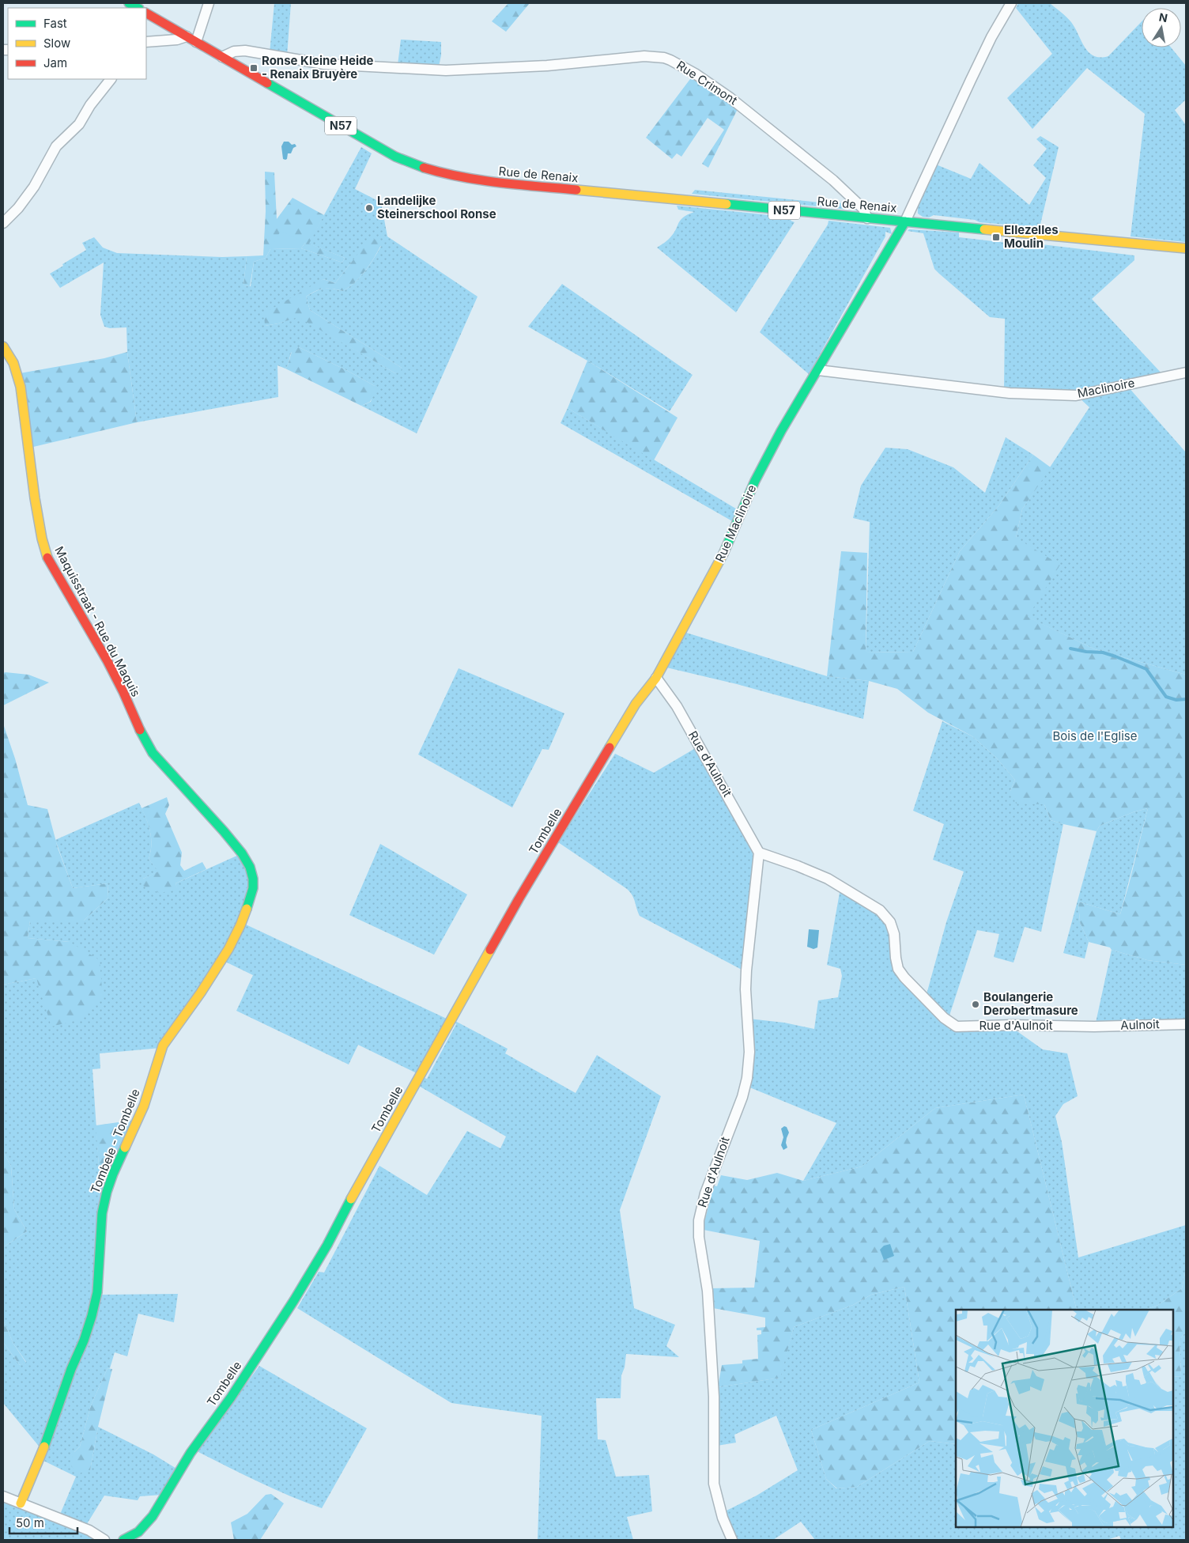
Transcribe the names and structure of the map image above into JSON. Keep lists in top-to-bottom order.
{
  "streets": {
    "street": [
      "Rue Crimont",
      "N57",
      "Rue de Renaix",
      "Maclinoire",
      "Rue Maclinoire",
      "Maquisstraat - Rue du Maquis",
      "Rue d'Aulnoit",
      "Tombelle",
      "Aulnoit",
      "Tombele - Tombelle"
    ]
  },
  "crossings": [
    ["Rue Crimont", "N57"],
    ["Rue Crimont", "Rue de Renaix"],
    ["N57", "Rue de Renaix"],
    ["Rue de Renaix", "Rue Maclinoire"],
    ["Maclinoire", "Rue Maclinoire"],
    ["Rue Maclinoire", "Rue d'Aulnoit"],
    ["Rue Maclinoire", "Tombelle"],
    ["Maquisstraat - Rue du Maquis", "Tombele - Tombelle"],
    ["Rue d'Aulnoit", "Tombelle"],
    ["Rue d'Aulnoit", "Aulnoit"]
  ],
  "parks": ["Bois de l'Eglise"],
  "places": {
    "transit": ["Ronse Kleine Heide - Renaix Bruyère", "Ellezelles Moulin"],
    "other": ["Landelijke Steinerschool Ronse", "Boulangerie Derobertmasure"]
  },
  "legend": ["Fast", "Slow", "Jam"],
  "scale_bar": "50 m",
  "north": "top"
}
